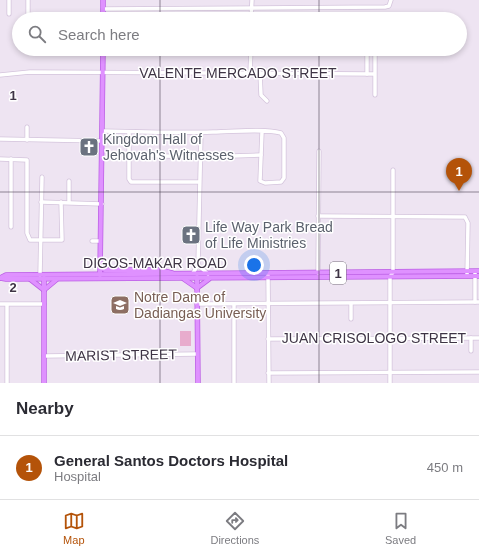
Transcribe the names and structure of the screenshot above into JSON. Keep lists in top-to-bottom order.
{
  "streets": {
    "main road": ["DIGOS-MAKAR ROAD", "1"],
    "street": ["VALENTE MERCADO STREET", "JUAN CRISOLOGO STREET", "MARIST STREET"]
  },
  "places": {
    "church": ["Kingdom Hall of Jehovah's Witnesses", "Life Way Park Bread of Life Ministries"],
    "school or university": ["Notre Dame of Dadiangas University"]
  },
  "page": {
    "search": "Search here",
    "pins": "1",
    "heading": "Nearby",
    "list": [
      {
        "mark": "1",
        "name": "General Santos Doctors Hospital",
        "note": "Hospital",
        "value": "450 m"
      }
    ],
    "nav": ["Map", "Directions", "Saved"]
  },
  "grid": {
    "rows": ["1", "2"]
  }
}
